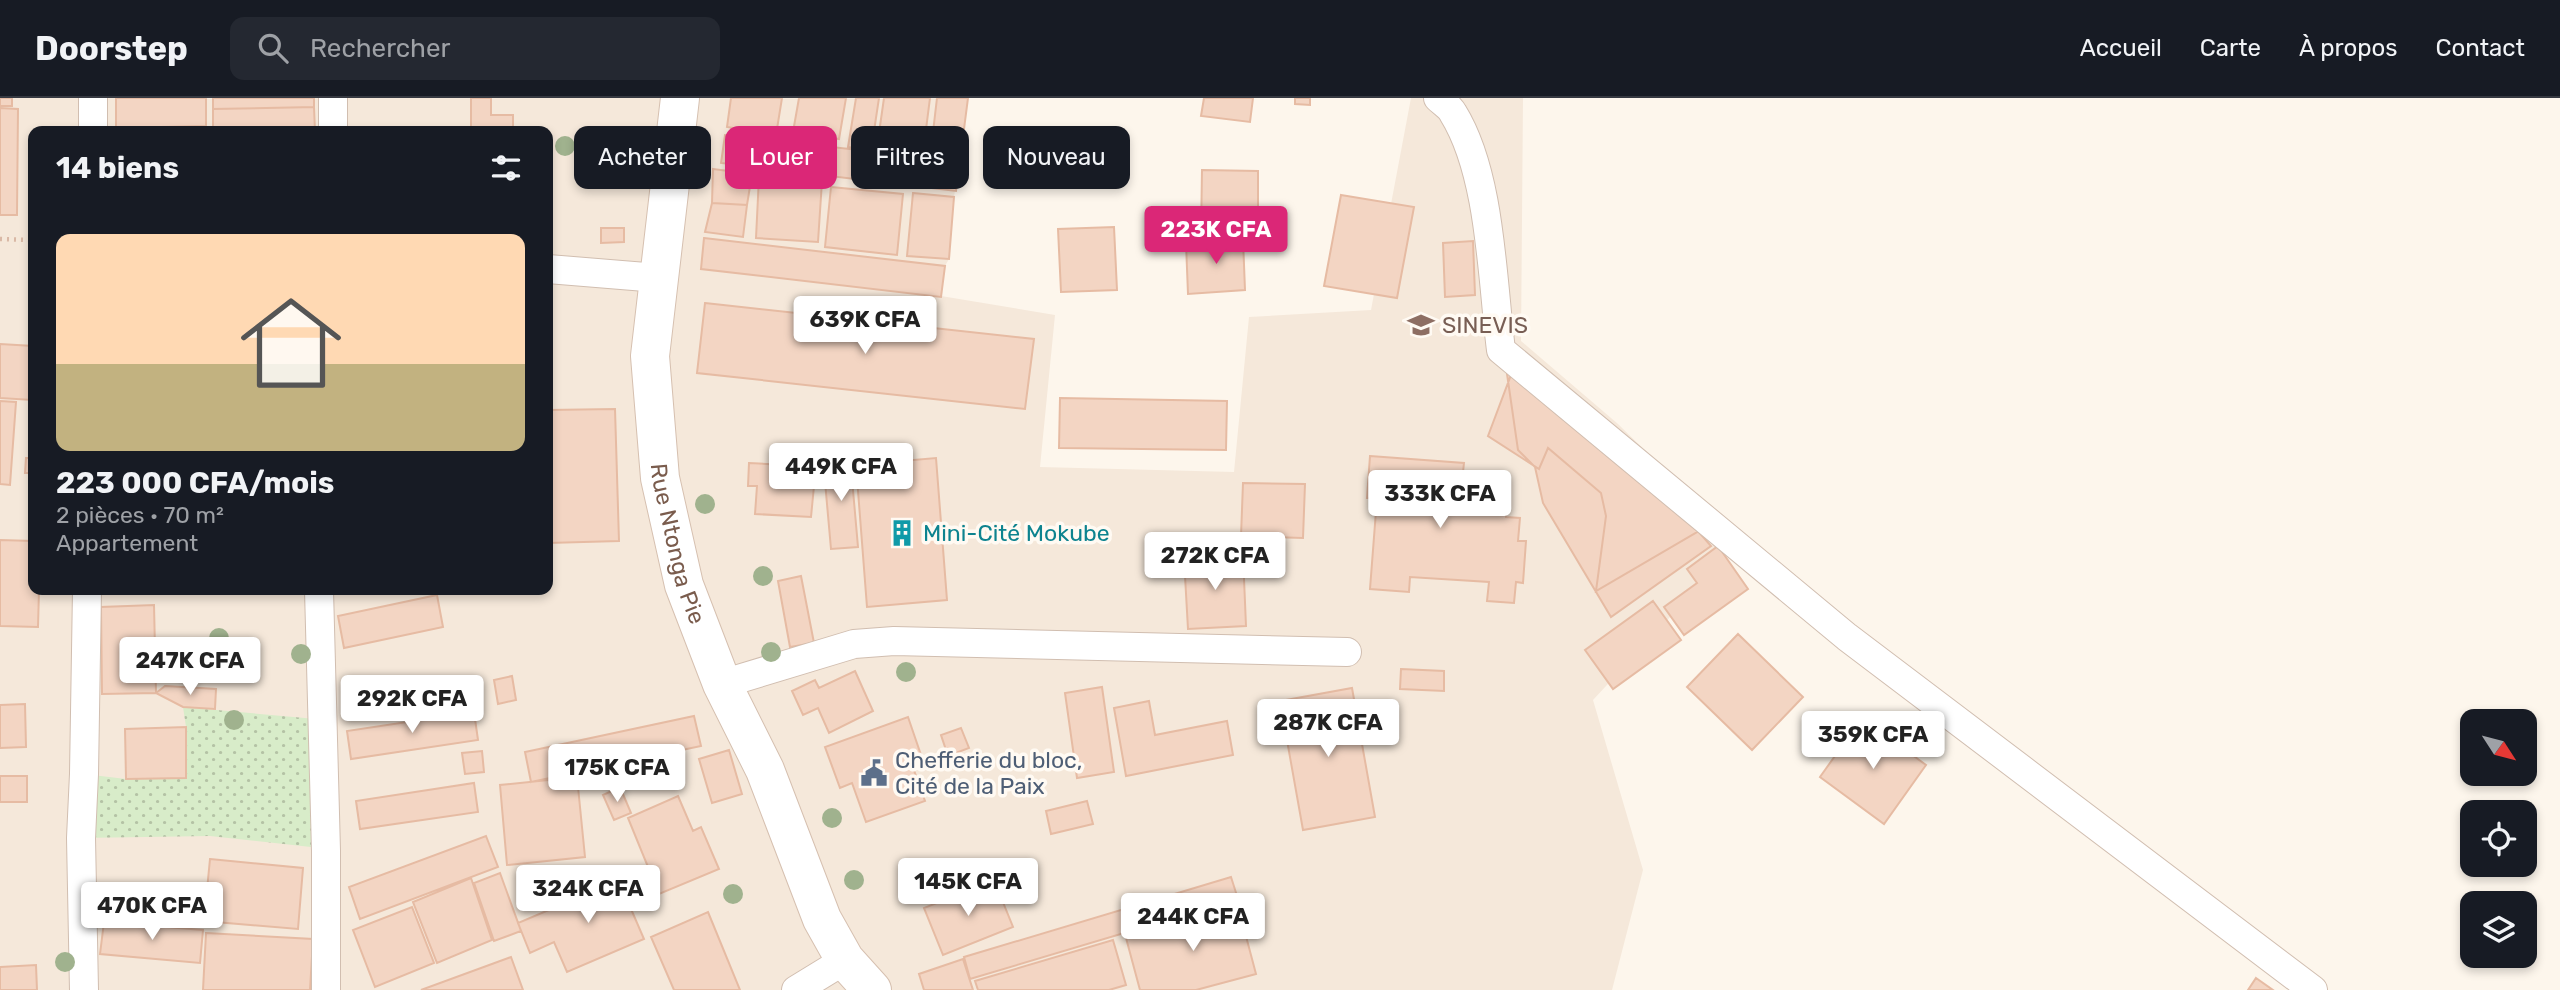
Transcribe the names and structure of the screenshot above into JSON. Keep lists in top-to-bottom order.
{
  "streets": {
    "street": ["Rue Ntonga Pie"]
  },
  "places": {
    "school or university": ["SINEVIS"],
    "building": ["Mini-Cité Mokube"],
    "public building": ["Chefferie du bloc, Cité de la Paix"]
  },
  "north": "bottom right",
  "page": {
    "header": "Doorstep",
    "search": "Rechercher",
    "nav": [
      "Accueil",
      "Carte",
      "À propos",
      "Contact"
    ],
    "chip": [
      "Acheter",
      "Louer",
      "Filtres",
      "Nouveau"
    ],
    "heading": "14 biens",
    "price": [
      "223K CFA",
      "639K CFA",
      "449K CFA",
      "333K CFA",
      "272K CFA",
      "247K CFA",
      "292K CFA",
      "287K CFA",
      "359K CFA",
      "175K CFA",
      "145K CFA",
      "324K CFA",
      "470K CFA",
      "244K CFA"
    ],
    "list": [
      {
        "name": "223 000 CFA/mois",
        "note": "2 pièces · 70 m² · Appartement"
      }
    ]
  }
}
